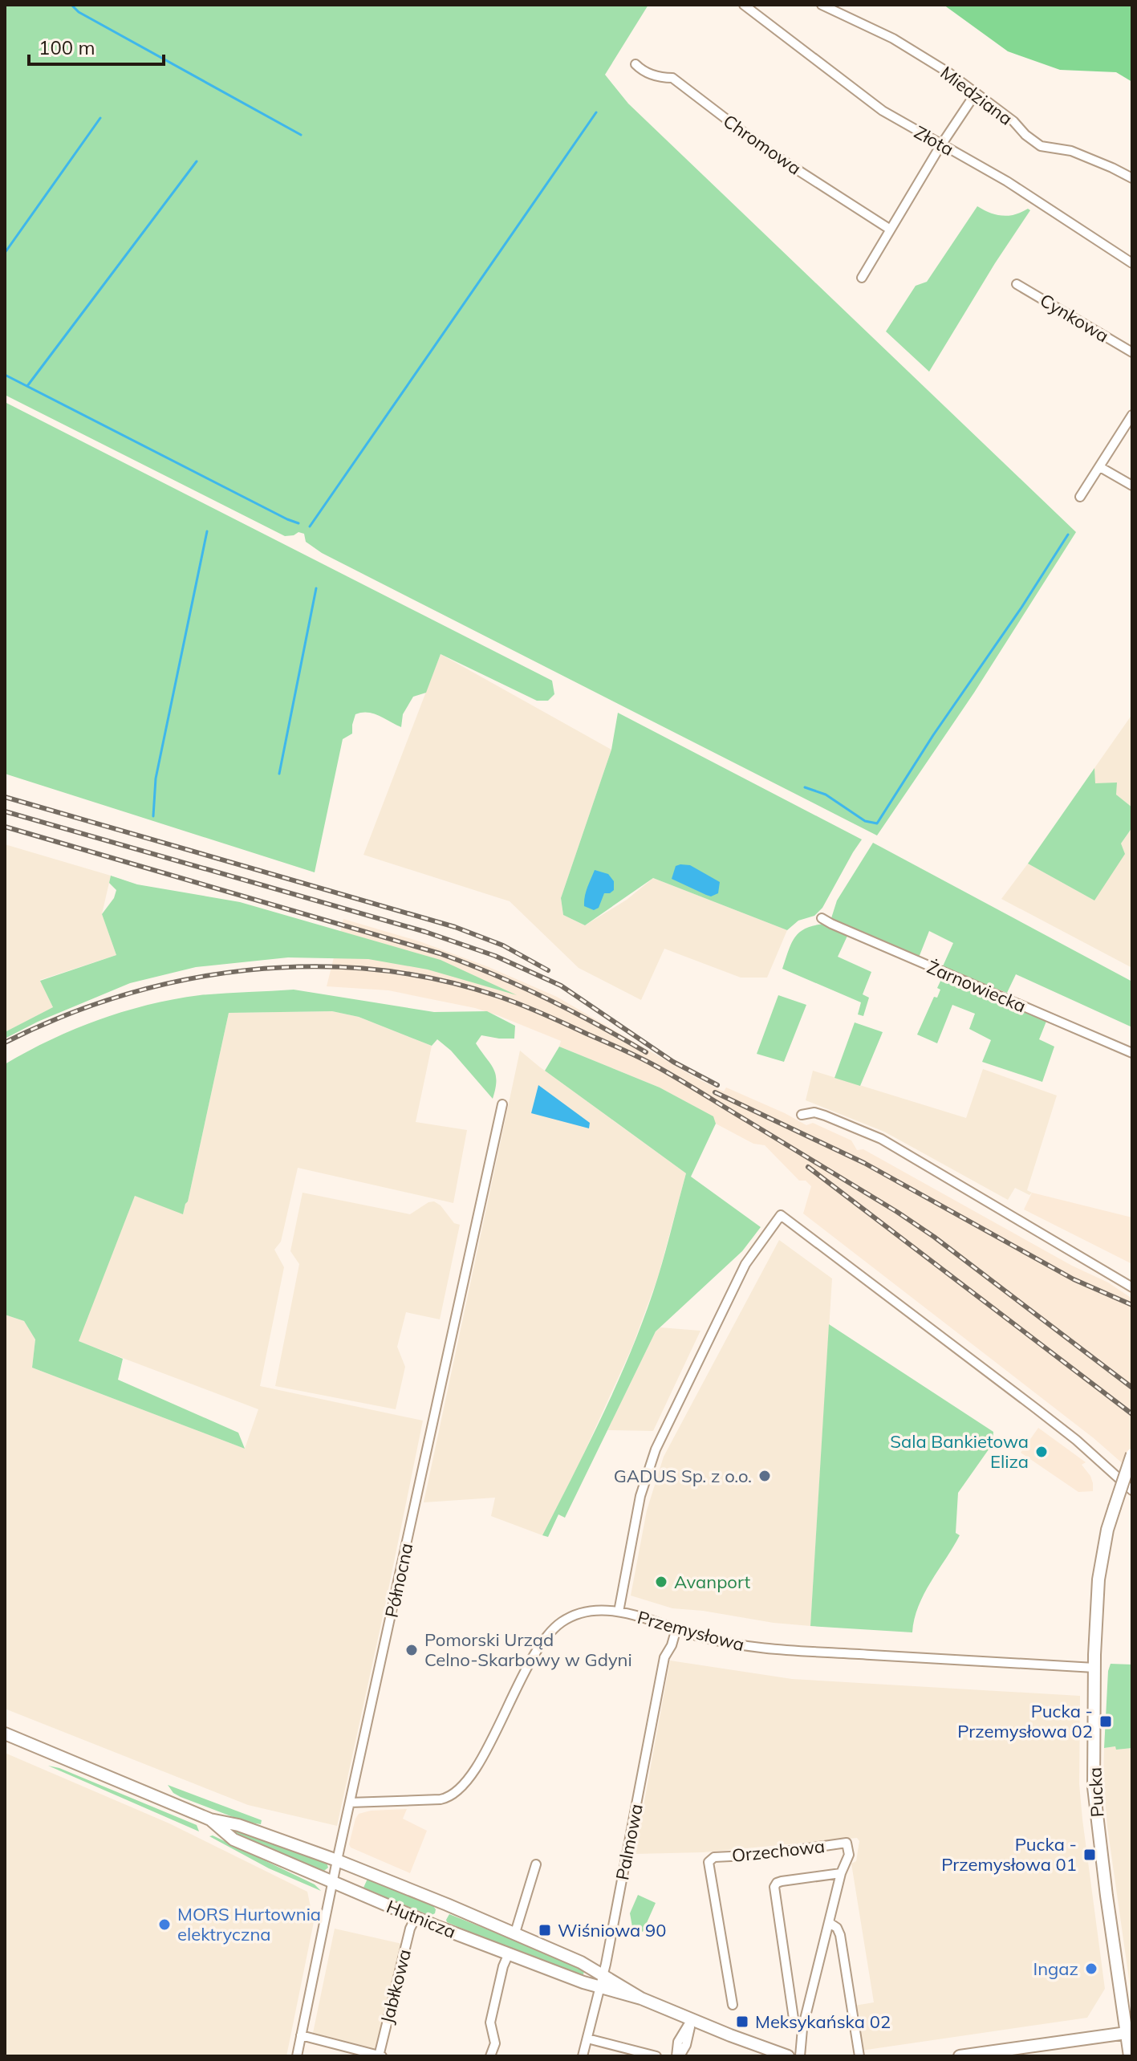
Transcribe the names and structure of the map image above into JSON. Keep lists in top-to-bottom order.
{
  "streets": {
    "main road": ["Pucka", "Hutnicza"],
    "street": [
      "Miedziana",
      "Złota",
      "Chromowa",
      "Cynkowa",
      "Żarnowiecka",
      "Północna",
      "Przemysłowa",
      "Palmowa",
      "Orzechowa",
      "Jabłkowa"
    ]
  },
  "crossings": [
    ["Północna", "Przemysłowa"],
    ["Północna", "Hutnicza"],
    ["Przemysłowa", "Pucka"],
    ["Przemysłowa", "Palmowa"],
    ["Palmowa", "Hutnicza"],
    ["Hutnicza", "Jabłkowa"]
  ],
  "places": {
    "other": [
      "Sala Bankietowa Eliza",
      "GADUS Sp. z o.o.",
      "Avanport",
      "Pomorski Urząd Celno-Skarbowy w Gdyni",
      "MORS Hurtownia elektryczna",
      "Ingaz"
    ],
    "transit": [
      "Pucka - Przemysłowa 02",
      "Pucka - Przemysłowa 01",
      "Wiśniowa 90",
      "Meksykańska 02"
    ]
  },
  "scale_bar": "100 m"
}
